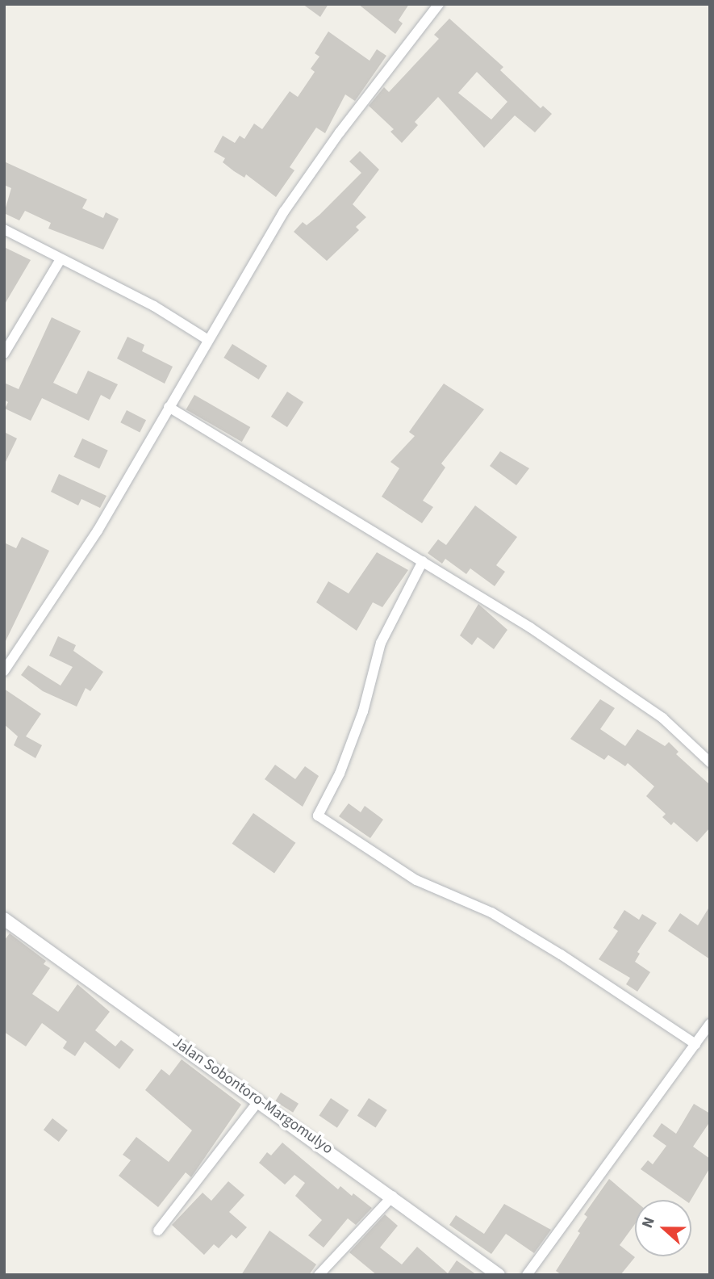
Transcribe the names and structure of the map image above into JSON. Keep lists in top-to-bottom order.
{
  "streets": {
    "street": ["Jalan Sobontoro-Margomulyo"]
  },
  "north": "left"
}
